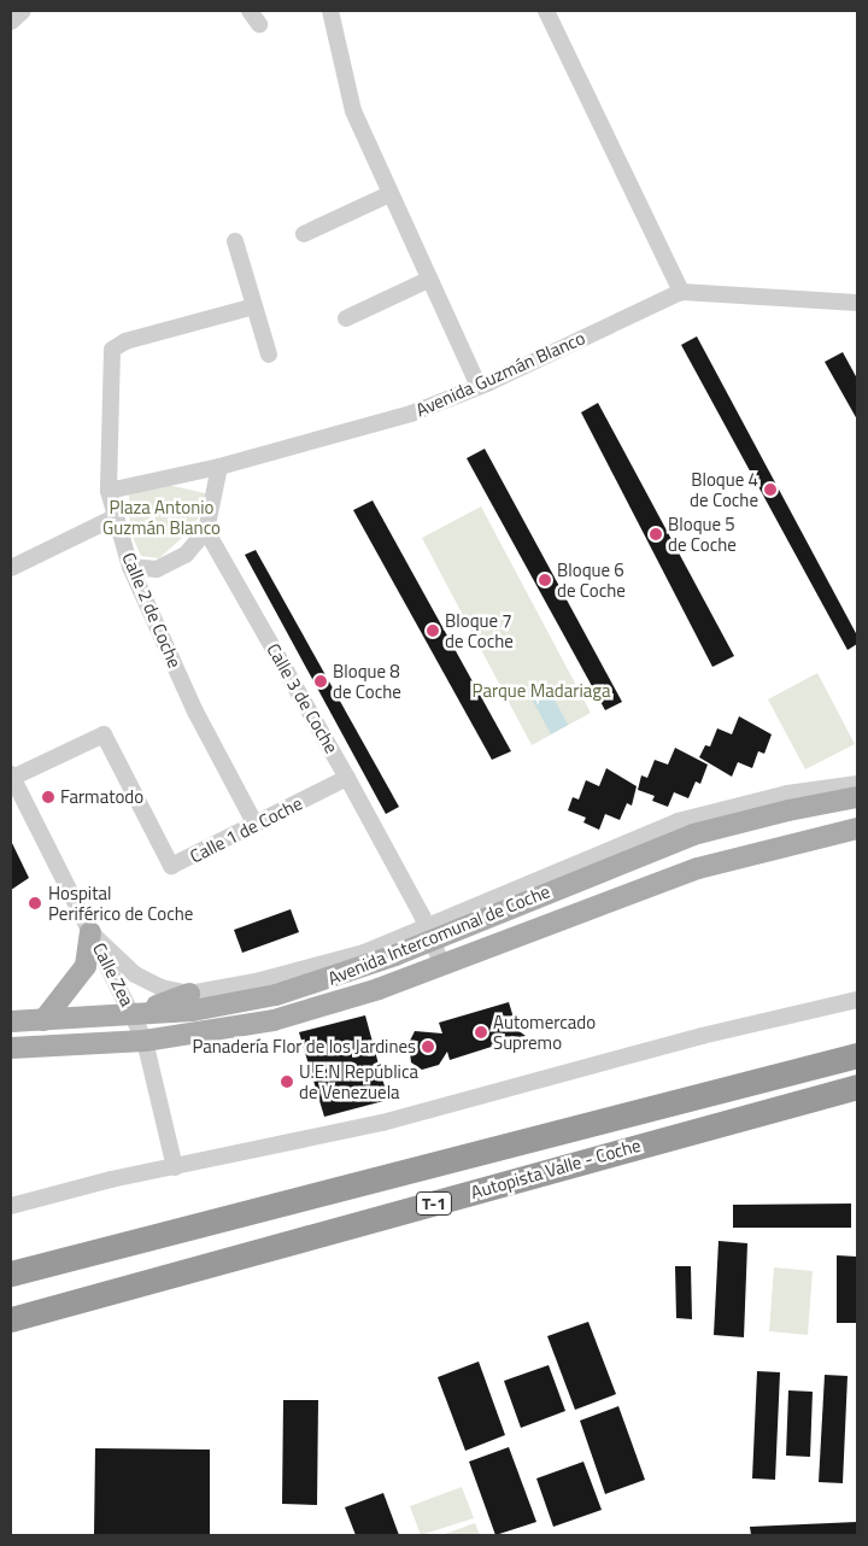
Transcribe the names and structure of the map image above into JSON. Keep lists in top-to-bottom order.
{
  "streets": {
    "highway": ["Autopista Valle - Coche", "T-1"],
    "main road": ["Avenida Intercomunal de Coche"],
    "street": [
      "Avenida Guzmán Blanco",
      "Calle 2 de Coche",
      "Calle 3 de Coche",
      "Calle 1 de Coche",
      "Calle Zea"
    ]
  },
  "crossings": [
    ["Avenida Guzmán Blanco", "Calle 2 de Coche"],
    ["Calle 2 de Coche", "Calle 1 de Coche"],
    ["Calle 3 de Coche", "Calle 1 de Coche"],
    ["Calle 3 de Coche", "Avenida Intercomunal de Coche"],
    ["Calle 1 de Coche", "Calle Zea"],
    ["Avenida Intercomunal de Coche", "Calle Zea"]
  ],
  "parks": ["Plaza Antonio Guzmán Blanco", "Parque Madariaga"],
  "places": [
    "Bloque 4 de Coche",
    "Bloque 5 de Coche",
    "Bloque 6 de Coche",
    "Bloque 7 de Coche",
    "Bloque 8 de Coche",
    "Farmatodo",
    "Hospital Periférico de Coche",
    "Automercado Supremo",
    "Panadería Flor de los Jardines",
    "U.E.N República de Venezuela"
  ]
}
